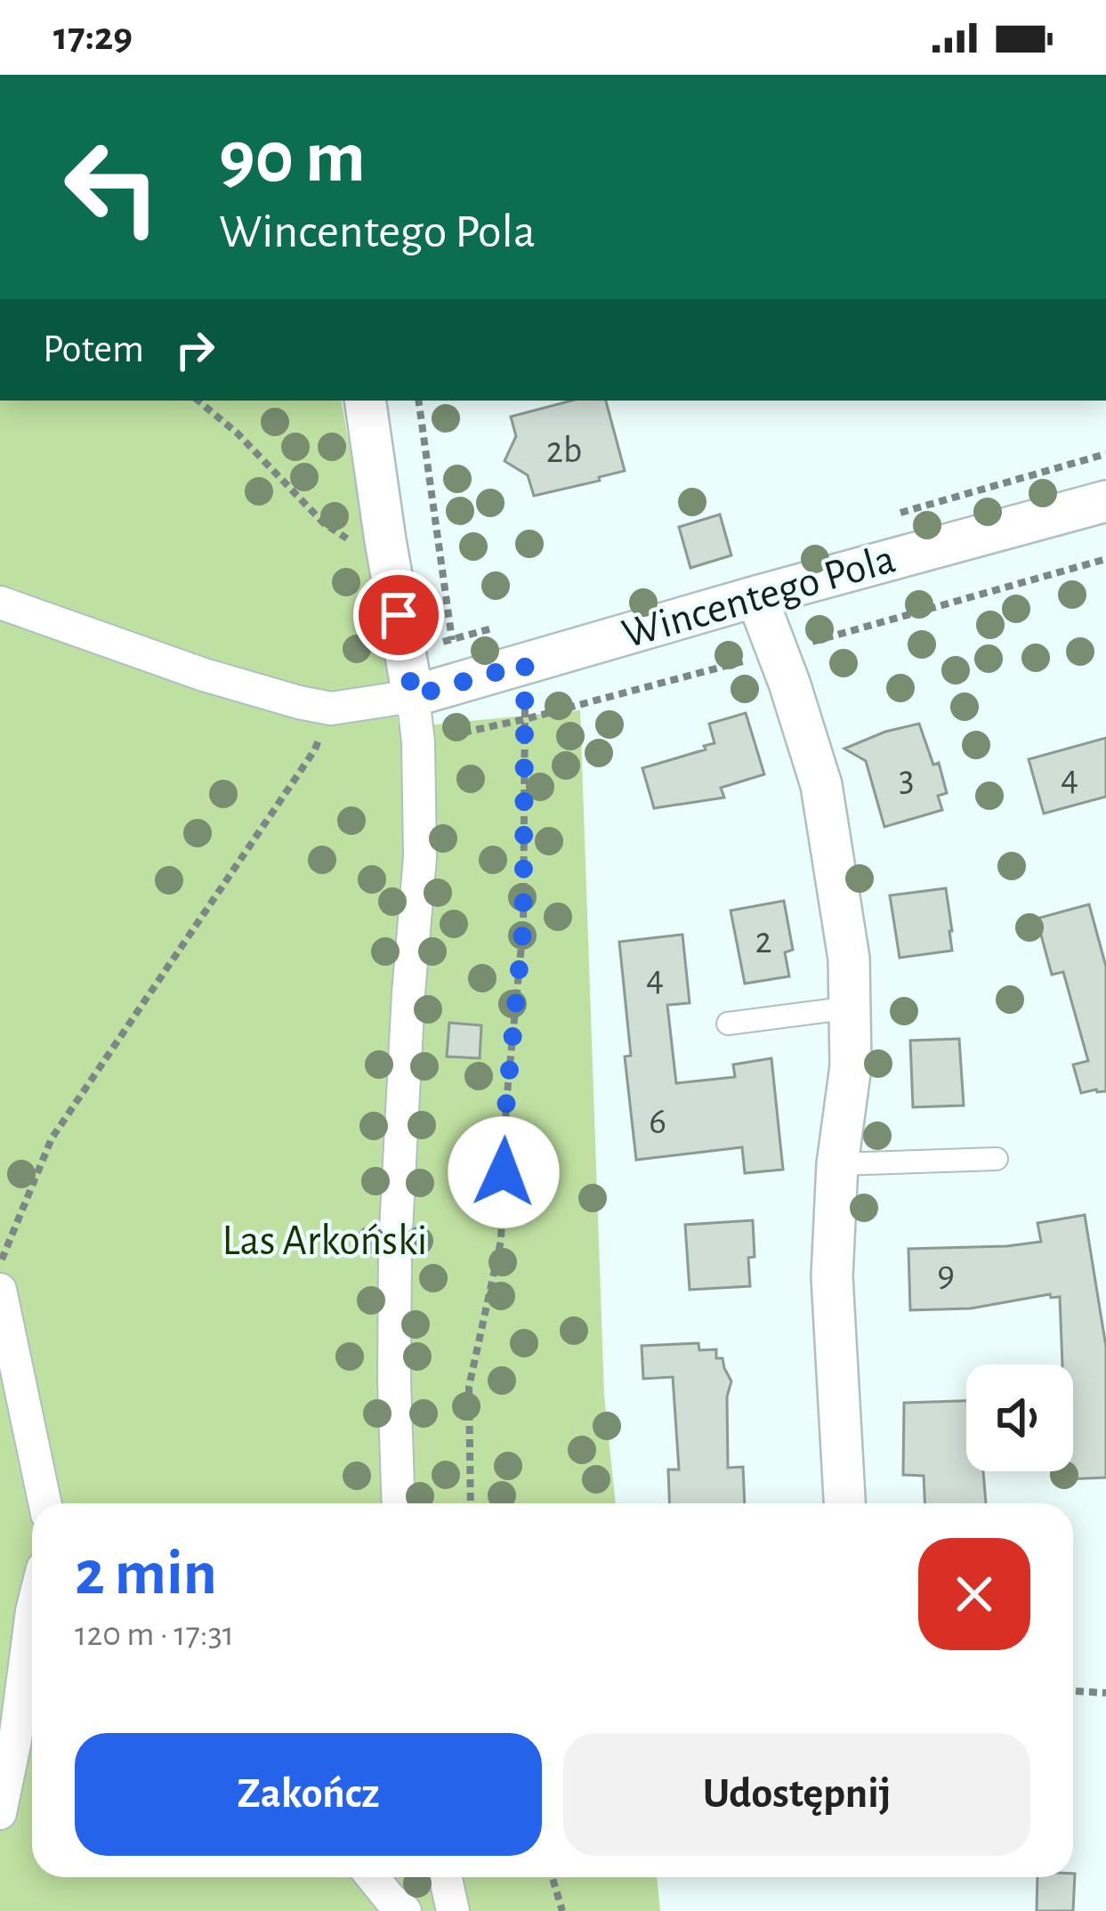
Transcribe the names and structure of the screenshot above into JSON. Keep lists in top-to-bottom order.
{
  "streets": {
    "street": ["Wincentego Pola"]
  },
  "parks": ["Las Arkoński"],
  "house_numbers": [
    "2b",
    "4",
    "3",
    "2",
    "4",
    "6",
    "9"
  ],
  "page": {
    "status": "17:29",
    "turn": ["90 m", "Wincentego Pola"],
    "then": "Potem",
    "heading": ["2 min", "120 m · 17:31"],
    "buttons": ["Zakończ", "Udostępnij"]
  }
}
